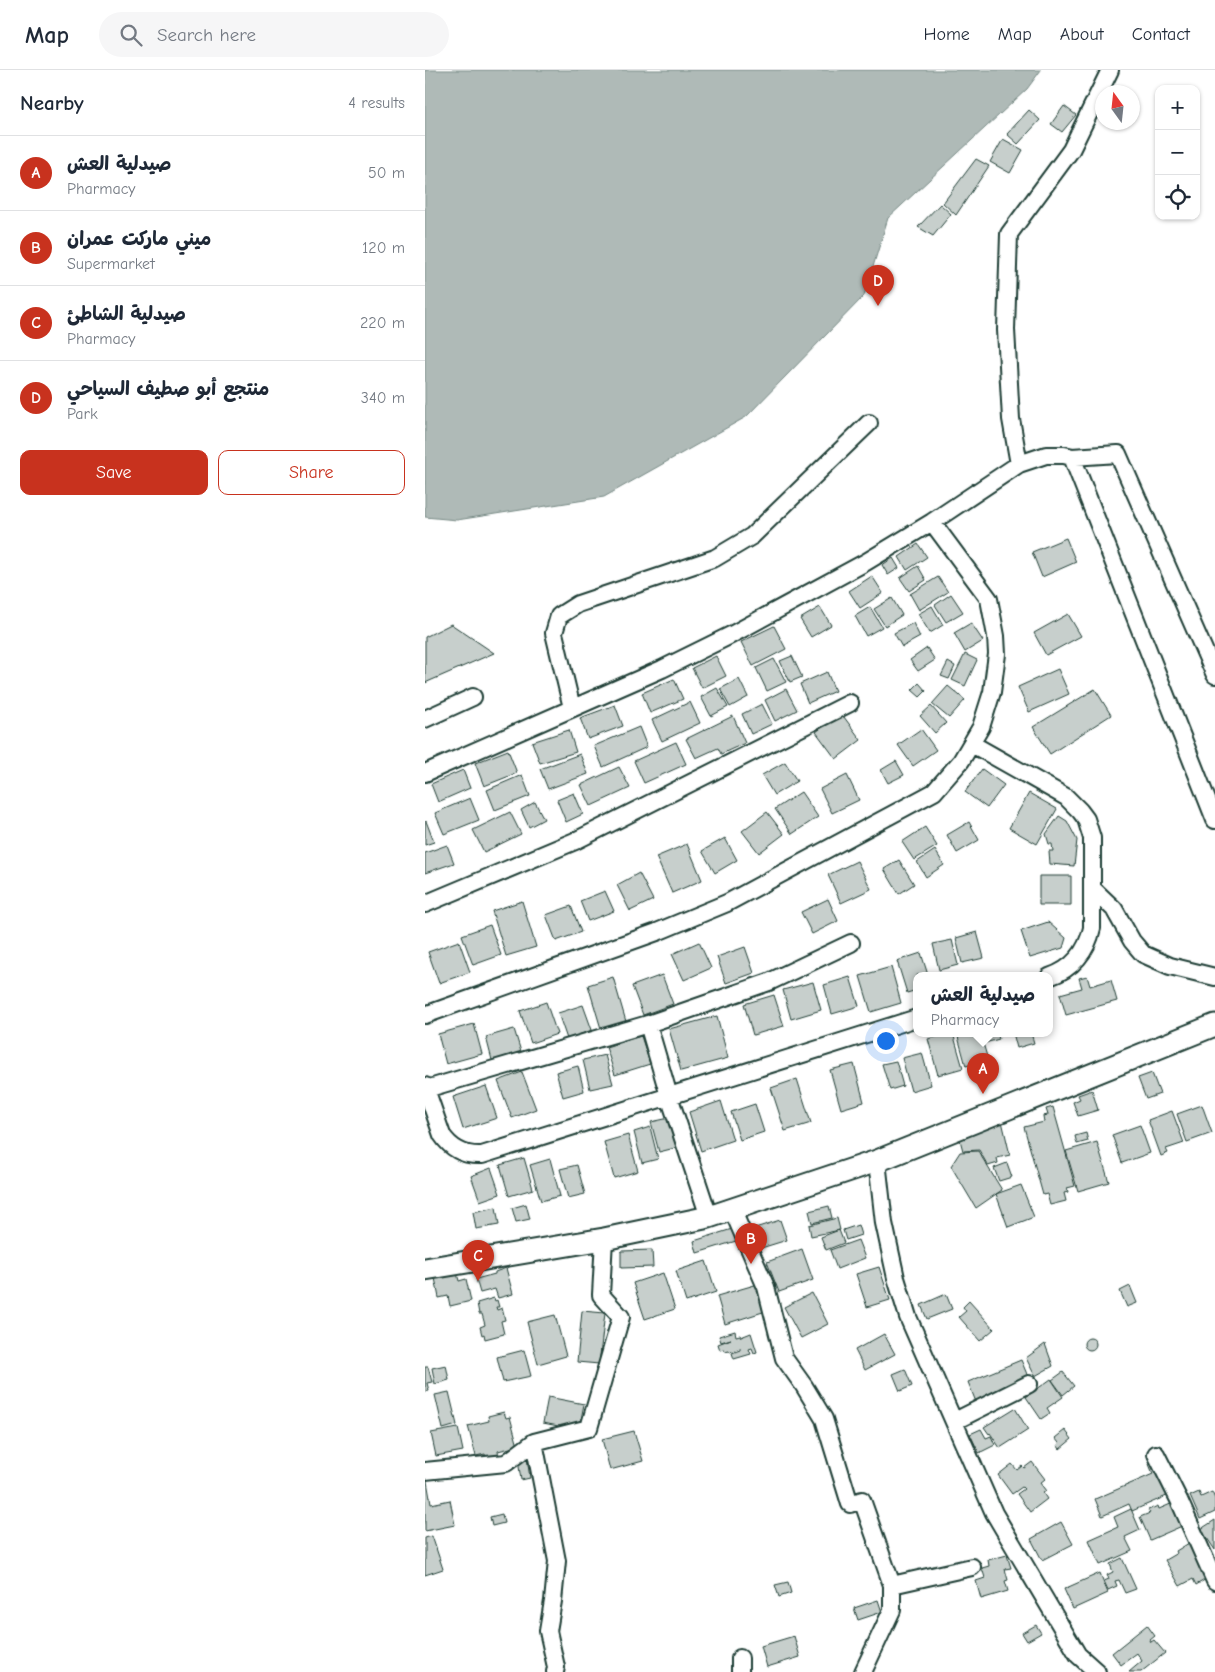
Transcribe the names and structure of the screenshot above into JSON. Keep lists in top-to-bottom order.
{
  "north": "top",
  "page": {
    "header": "Map",
    "search": "Search here",
    "nav": [
      "Home",
      "Map",
      "About",
      "Contact"
    ],
    "heading": ["Nearby", "4 results"],
    "map_buttons": ["+", "−"],
    "list": [
      {
        "mark": "A",
        "name": "صيدلية العش",
        "note": "Pharmacy",
        "value": "50 m"
      },
      {
        "mark": "B",
        "name": "ميني ماركت عمران",
        "note": "Supermarket",
        "value": "120 m"
      },
      {
        "mark": "C",
        "name": "صيدلية الشاطئ",
        "note": "Pharmacy",
        "value": "220 m"
      },
      {
        "mark": "D",
        "name": "منتجع أبو صطيف السياحي",
        "note": "Park",
        "value": "340 m"
      }
    ],
    "pins": [
      "D",
      "A",
      "B",
      "C"
    ],
    "buttons": ["Save", "Share"],
    "popup": ["صيدلية العش", "Pharmacy"]
  }
}
